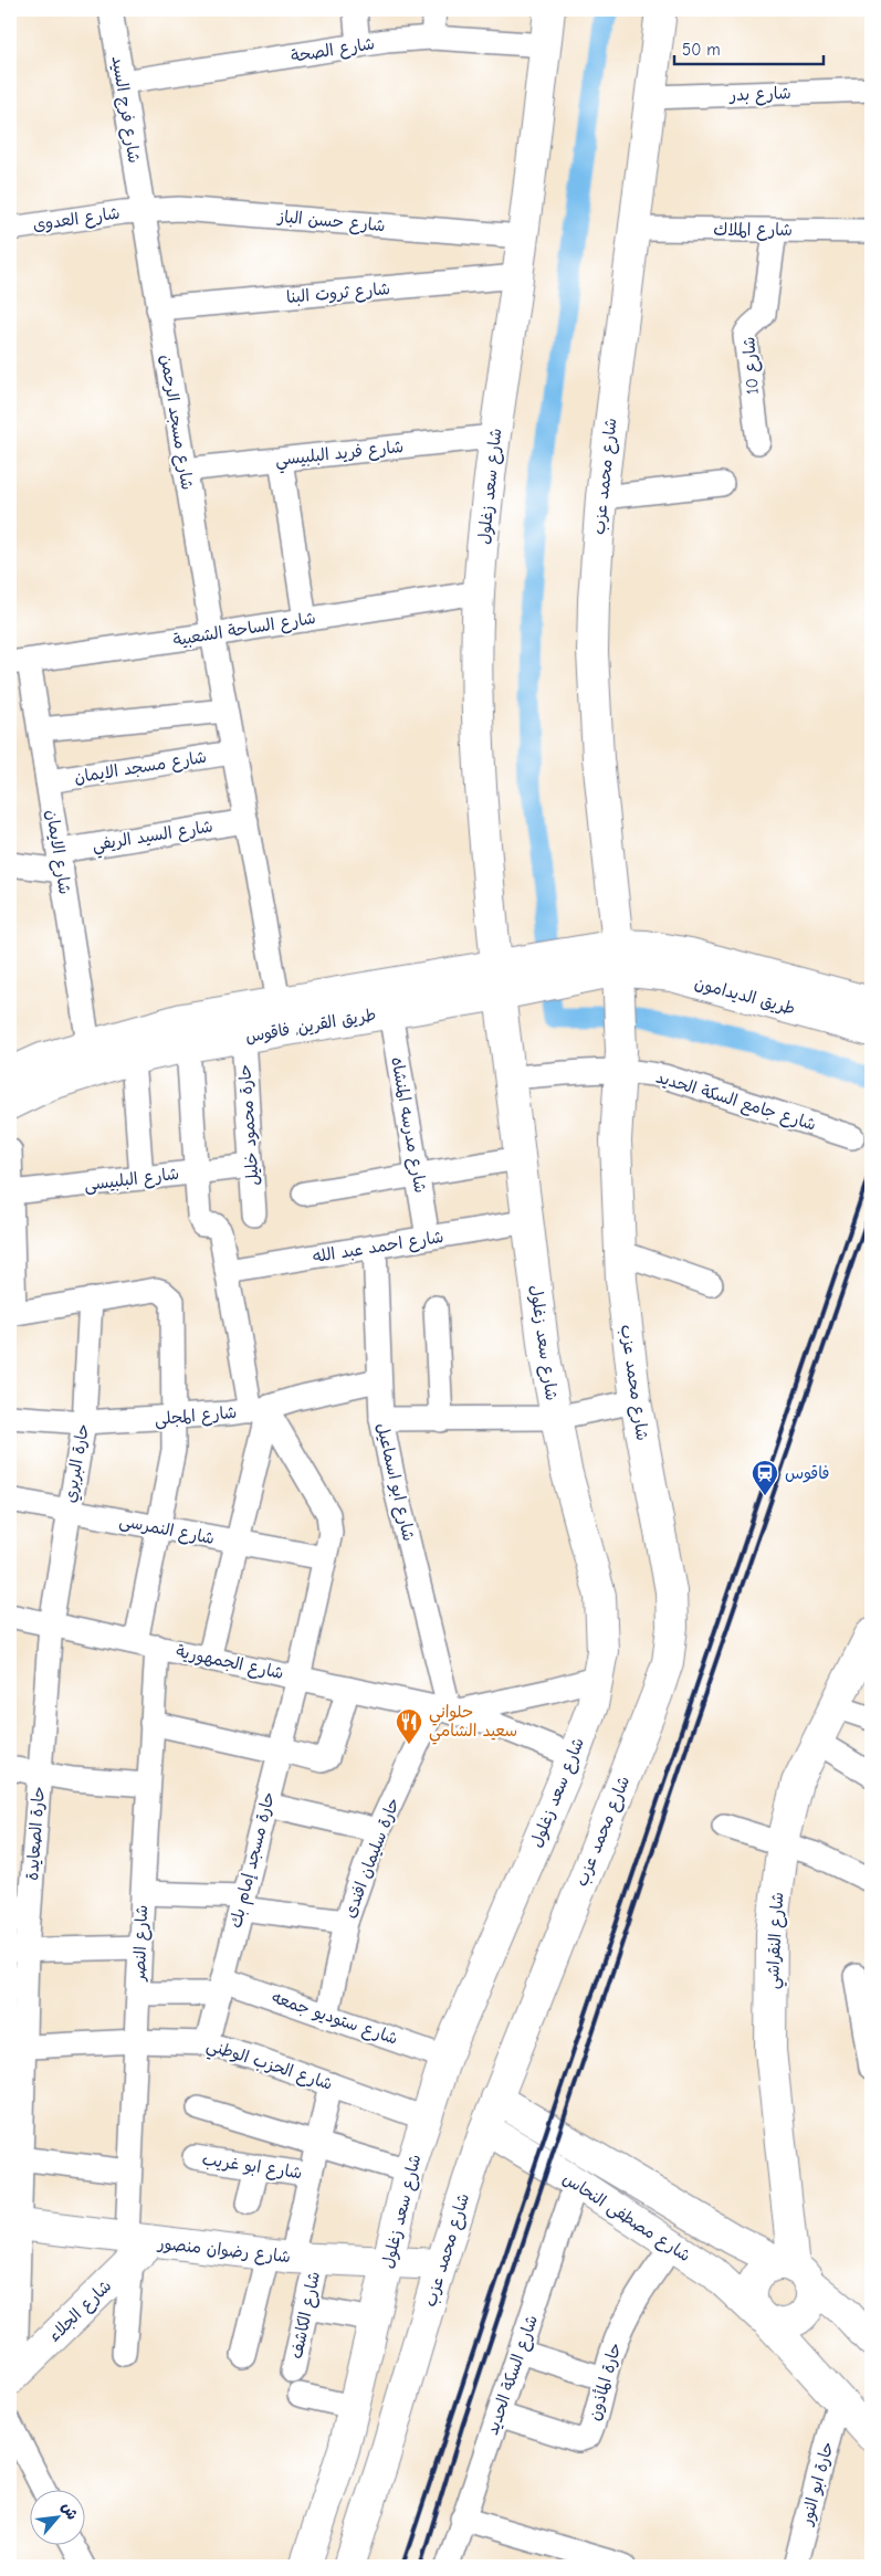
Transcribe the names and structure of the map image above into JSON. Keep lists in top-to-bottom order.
{
  "streets": {
    "street": [
      "شارع الصحة",
      "شارع بدر",
      "شارع فرج السيد",
      "شارع العدوى",
      "شارع حسن الباز",
      "شارع الملاك",
      "شارع ثروت البنا",
      "شارع 10",
      "شارع مسجد الرحمن",
      "شارع فريد البلبيسي",
      "شارع محمد عزب",
      "شارع سعد زغلول",
      "شارع الساحة الشعبية",
      "شارع مسجد الايمان",
      "شارع السيد الريفي",
      "شارع الايمان",
      "طريق الديدامون",
      "طريق القرين, فاقوس",
      "شارع جامع السكة الحديد",
      "حارة محمود خليل",
      "شارع مدرسه المنشاه",
      "شارع البلبيسى",
      "شارع احمد عبد الله",
      "شارع المجلى",
      "حارة البربري",
      "شارع ابو اسماعيل",
      "شارع النمرسى",
      "شارع الجمهورية",
      "حارة الصعايدة",
      "حارة سليمان افندى",
      "حارة مسجد إمام بك",
      "شارع النقراشي",
      "شارع النصر",
      "شارع ستوديو جمعه",
      "شارع الحزب الوطني",
      "شارع ابو غريب",
      "شارع مصطفى النحاس",
      "شارع رضوان منصور",
      "شارع الجلاء",
      "شارع الكاشف",
      "شارع السكة الحديد",
      "حارة المأذون",
      "حارة ابو النور"
    ]
  },
  "crossings": [
    ["شارع الصحة", "شارع فرج السيد"],
    ["شارع الصحة", "شارع سعد زغلول"],
    ["شارع بدر", "شارع محمد عزب"],
    ["شارع فرج السيد", "شارع العدوى"],
    ["شارع فرج السيد", "شارع حسن الباز"],
    ["شارع فرج السيد", "شارع مسجد الرحمن"],
    ["شارع العدوى", "شارع حسن الباز"],
    ["شارع العدوى", "شارع مسجد الرحمن"],
    ["شارع حسن الباز", "شارع مسجد الرحمن"],
    ["شارع حسن الباز", "شارع سعد زغلول"],
    ["شارع الملاك", "شارع 10"],
    ["شارع الملاك", "شارع محمد عزب"],
    ["شارع ثروت البنا", "شارع مسجد الرحمن"],
    ["شارع ثروت البنا", "شارع سعد زغلول"],
    ["شارع مسجد الرحمن", "شارع فريد البلبيسي"],
    ["شارع مسجد الرحمن", "شارع الساحة الشعبية"],
    ["شارع مسجد الرحمن", "شارع مسجد الايمان"],
    ["شارع مسجد الرحمن", "شارع السيد الريفي"],
    ["شارع مسجد الرحمن", "طريق القرين, فاقوس"],
    ["شارع فريد البلبيسي", "شارع سعد زغلول"],
    ["شارع محمد عزب", "طريق الديدامون"],
    ["شارع محمد عزب", "طريق القرين, فاقوس"],
    ["شارع محمد عزب", "شارع جامع السكة الحديد"],
    ["شارع محمد عزب", "شارع مصطفى النحاس"],
    ["شارع محمد عزب", "شارع رضوان منصور"],
    ["شارع سعد زغلول", "شارع الساحة الشعبية"],
    ["شارع سعد زغلول", "طريق القرين, فاقوس"],
    ["شارع سعد زغلول", "شارع جامع السكة الحديد"],
    ["شارع سعد زغلول", "شارع احمد عبد الله"],
    ["شارع سعد زغلول", "شارع الجمهورية"],
    ["شارع سعد زغلول", "شارع ستوديو جمعه"],
    ["شارع سعد زغلول", "شارع الحزب الوطني"],
    ["شارع سعد زغلول", "شارع رضوان منصور"],
    ["شارع الساحة الشعبية", "شارع الايمان"],
    ["شارع مسجد الايمان", "شارع الايمان"],
    ["شارع السيد الريفي", "شارع الايمان"],
    ["شارع الايمان", "طريق القرين, فاقوس"],
    ["طريق الديدامون", "طريق القرين, فاقوس"],
    ["طريق القرين, فاقوس", "حارة محمود خليل"],
    ["طريق القرين, فاقوس", "شارع مدرسه المنشاه"],
    ["حارة محمود خليل", "شارع البلبيسى"],
    ["شارع مدرسه المنشاه", "شارع احمد عبد الله"],
    ["شارع احمد عبد الله", "شارع ابو اسماعيل"],
    ["شارع المجلى", "حارة البربري"],
    ["شارع المجلى", "شارع ابو اسماعيل"],
    ["شارع المجلى", "حارة مسجد إمام بك"],
    ["شارع المجلى", "شارع النصر"],
    ["حارة البربري", "شارع النمرسى"],
    ["حارة البربري", "شارع الجمهورية"],
    ["حارة البربري", "حارة الصعايدة"],
    ["حارة البربري", "شارع النصر"],
    ["شارع ابو اسماعيل", "شارع الجمهورية"],
    ["شارع ابو اسماعيل", "حارة سليمان افندى"],
    ["شارع النمرسى", "حارة مسجد إمام بك"],
    ["شارع النمرسى", "شارع النصر"],
    ["شارع الجمهورية", "حارة الصعايدة"],
    ["شارع الجمهورية", "حارة سليمان افندى"],
    ["شارع الجمهورية", "حارة مسجد إمام بك"],
    ["شارع الجمهورية", "شارع النصر"],
    ["حارة الصعايدة", "شارع الحزب الوطني"],
    ["حارة الصعايدة", "شارع رضوان منصور"],
    ["حارة الصعايدة", "شارع الجلاء"],
    ["حارة سليمان افندى", "شارع ستوديو جمعه"],
    ["حارة مسجد إمام بك", "شارع ستوديو جمعه"],
    ["حارة مسجد إمام بك", "شارع الحزب الوطني"],
    ["شارع النقراشي", "شارع مصطفى النحاس"],
    ["شارع النصر", "شارع ستوديو جمعه"],
    ["شارع النصر", "شارع الحزب الوطني"],
    ["شارع النصر", "شارع رضوان منصور"],
    ["شارع النصر", "شارع الجلاء"],
    ["شارع مصطفى النحاس", "شارع السكة الحديد"],
    ["شارع مصطفى النحاس", "حارة المأذون"],
    ["شارع مصطفى النحاس", "حارة ابو النور"],
    ["شارع رضوان منصور", "شارع الجلاء"],
    ["شارع رضوان منصور", "شارع الكاشف"],
    ["شارع السكة الحديد", "حارة المأذون"]
  ],
  "places": {
    "station": ["فاقوس"],
    "restaurant": ["حلواني سعيد الشامي"]
  },
  "scale_bar": "50 m",
  "north": "top right"
}
